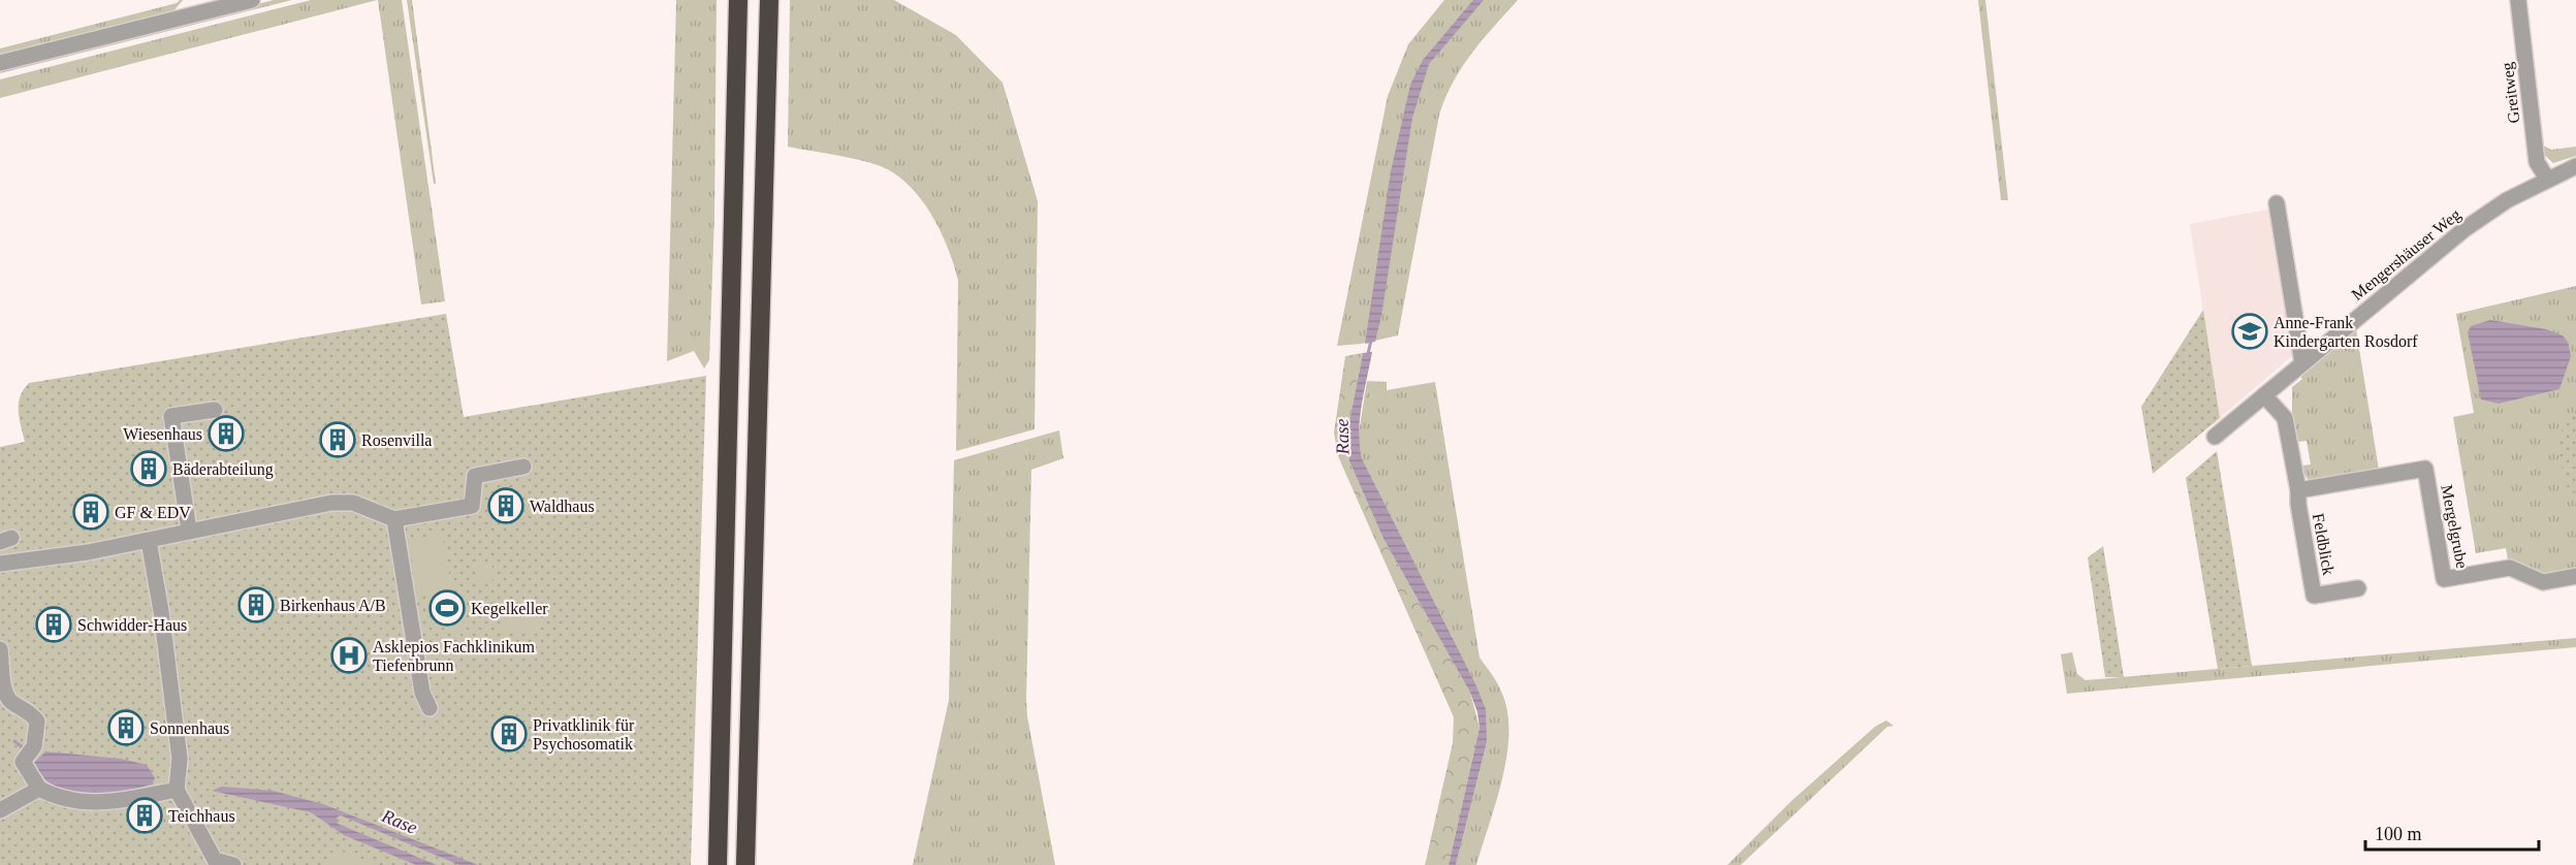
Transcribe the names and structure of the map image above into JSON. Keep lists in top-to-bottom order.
{
  "streets": {
    "street": [
      "Greitweg",
      "Mengershäuser Weg",
      "Mergelgrube",
      "Feldblick"
    ]
  },
  "crossings": [
    ["Greitweg", "Mengershäuser Weg"],
    ["Mergelgrube", "Feldblick"]
  ],
  "water": ["Rase"],
  "places": {
    "school or university": ["Anne-Frank Kindergarten Rosdorf"],
    "building": [
      "Wiesenhaus",
      "Rosenvilla",
      "Bäderabteilung",
      "Waldhaus",
      "GF & EDV",
      "Birkenhaus A/B",
      "Schwidder-Haus",
      "Sonnenhaus",
      "Privatklinik für Psychosomatik",
      "Teichhaus"
    ],
    "sports": ["Kegelkeller"],
    "hospital": ["Asklepios Fachklinikum Tiefenbrunn"]
  },
  "scale_bar": "100 m"
}
